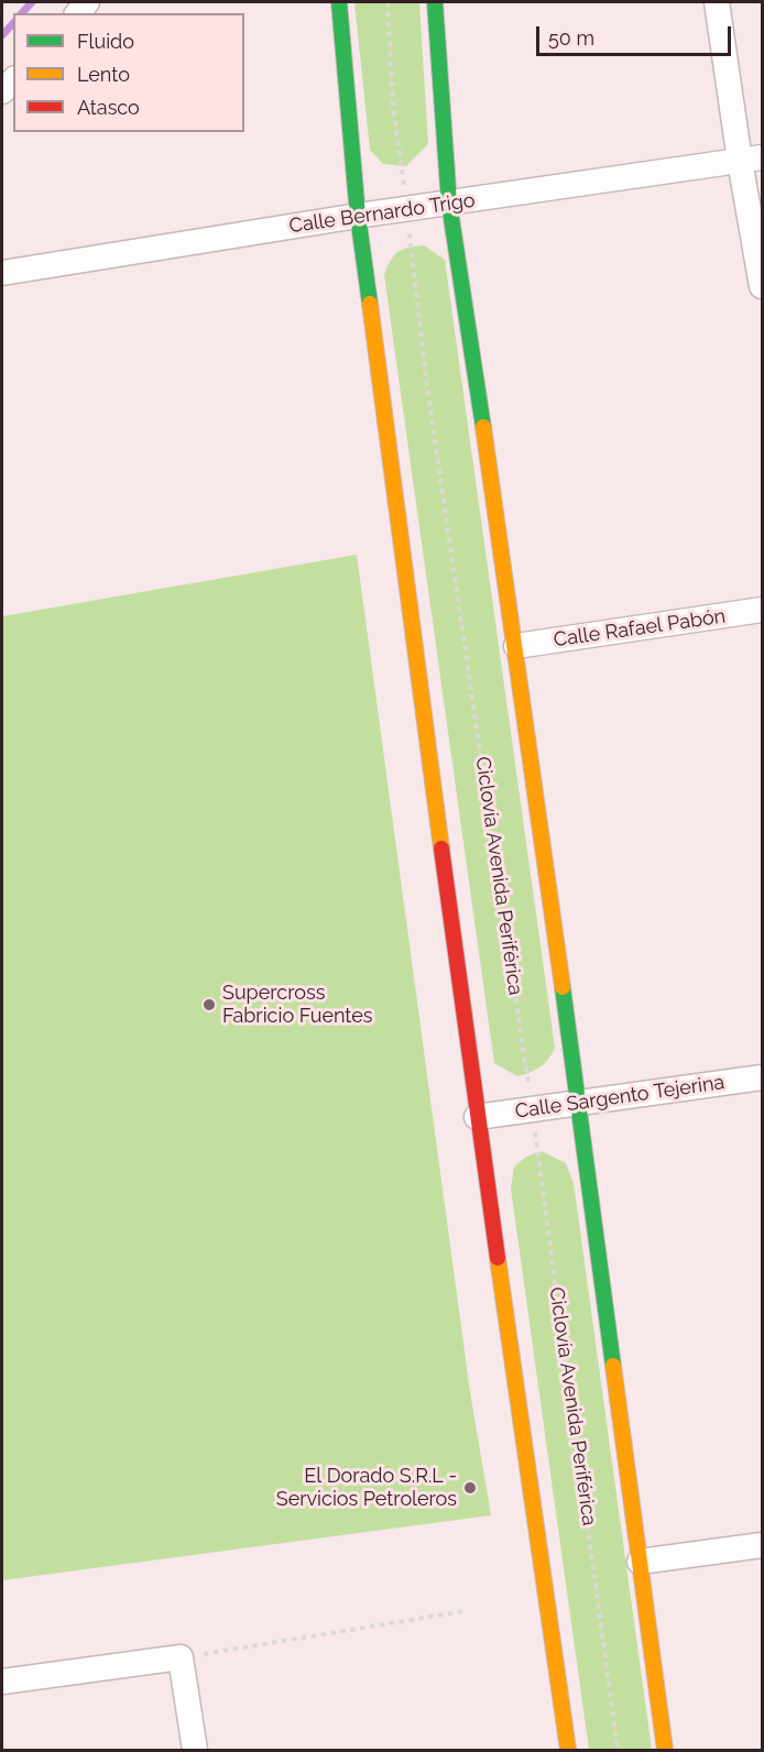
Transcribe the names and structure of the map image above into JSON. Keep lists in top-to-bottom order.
{
  "streets": {
    "street": ["Calle Bernardo Trigo", "Calle Rafael Pabón", "Calle Sargento Tejerina"],
    "path": ["Ciclovía Avenida Periférica"]
  },
  "crossings": [
    ["Calle Bernardo Trigo", "Ciclovía Avenida Periférica"],
    ["Ciclovía Avenida Periférica", "Calle Sargento Tejerina"]
  ],
  "places": ["Supercross Fabricio Fuentes", "El Dorado S.R.L - Servicios Petroleros"],
  "legend": ["Fluido", "Lento", "Atasco"],
  "scale_bar": "50 m"
}
